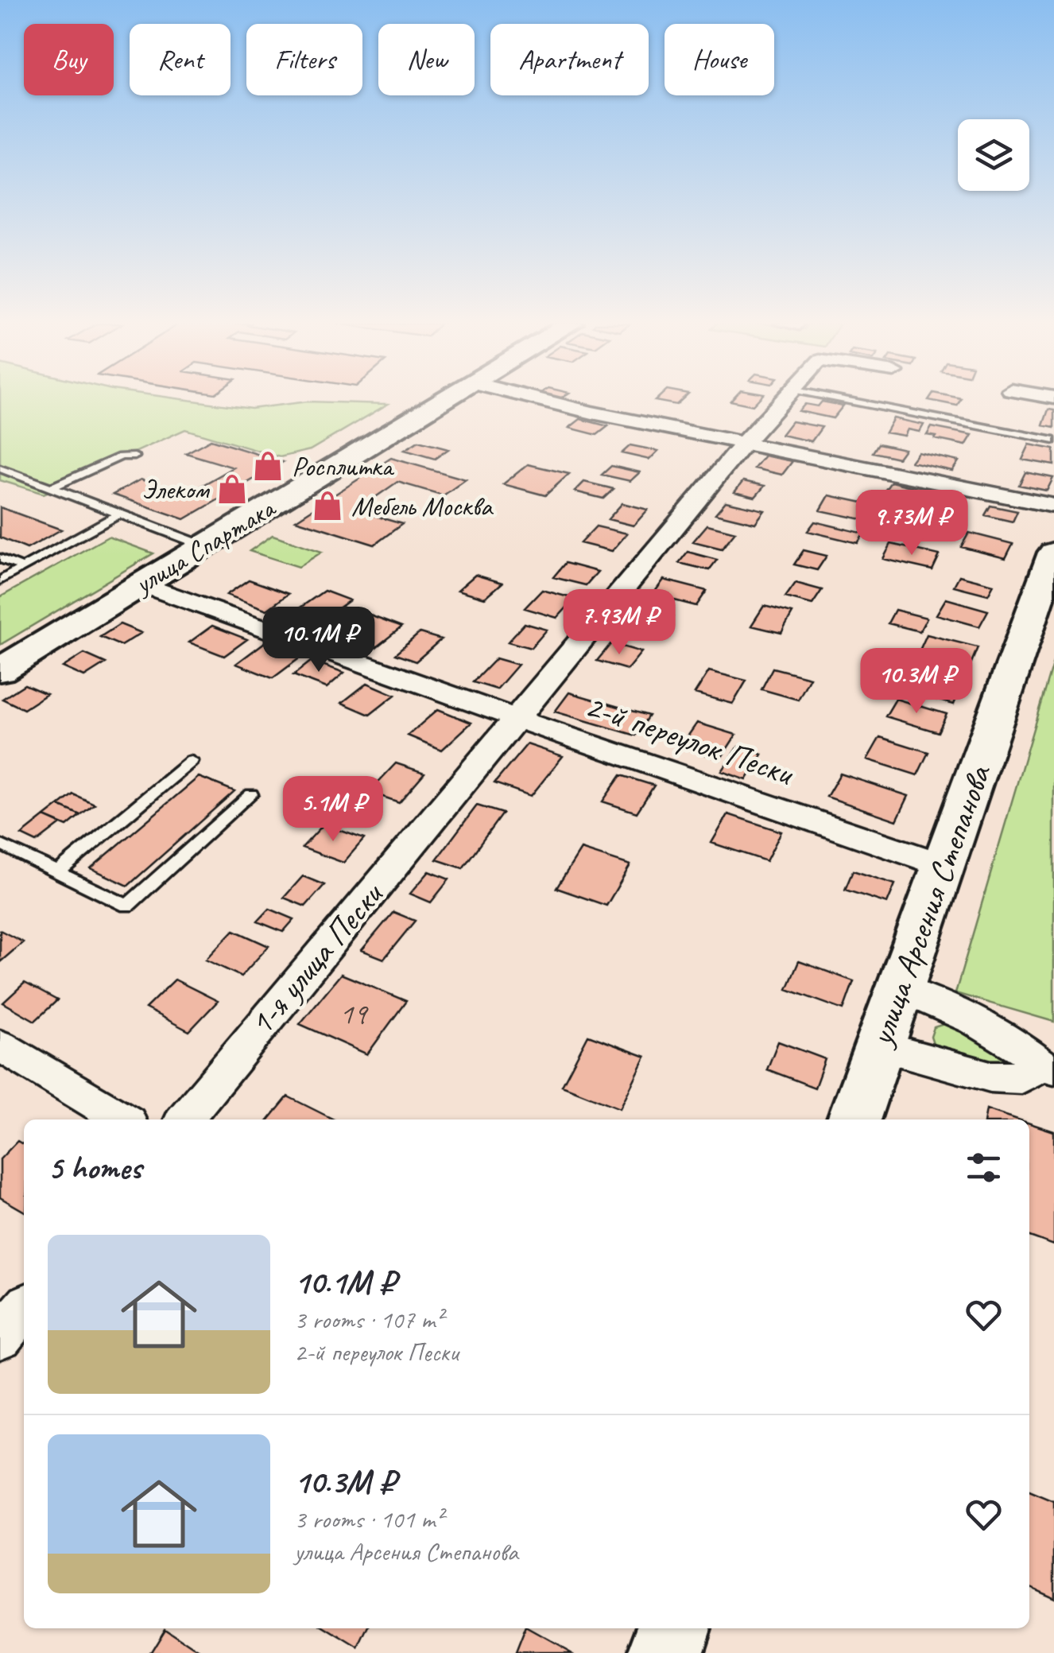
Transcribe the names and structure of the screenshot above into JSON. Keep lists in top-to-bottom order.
{
  "streets": {
    "main road": ["улица Спартака", "улица Арсения Степанова"],
    "street": ["2-й переулок Пески", "1-я улица Пески"]
  },
  "crossings": [
    ["улица Спартака", "2-й переулок Пески"],
    ["2-й переулок Пески", "улица Арсения Степанова"],
    ["2-й переулок Пески", "1-я улица Пески"]
  ],
  "places": {
    "shop": ["Росплитка", "Элеком", "Мебель Москва"]
  },
  "house_numbers": ["19"],
  "page": {
    "chip": [
      "Buy",
      "Rent",
      "Filters",
      "New",
      "Apartment",
      "House"
    ],
    "price": [
      "9.73M ₽",
      "7.93M ₽",
      "10.1M ₽",
      "10.3M ₽",
      "5.1M ₽"
    ],
    "heading": "5 homes",
    "list": [
      {
        "name": "10.1M ₽",
        "note": "3 rooms · 107 m² · 2-й переулок Пески"
      },
      {
        "name": "10.3M ₽",
        "note": "3 rooms · 101 m² · улица Арсения Степанова"
      }
    ]
  }
}
